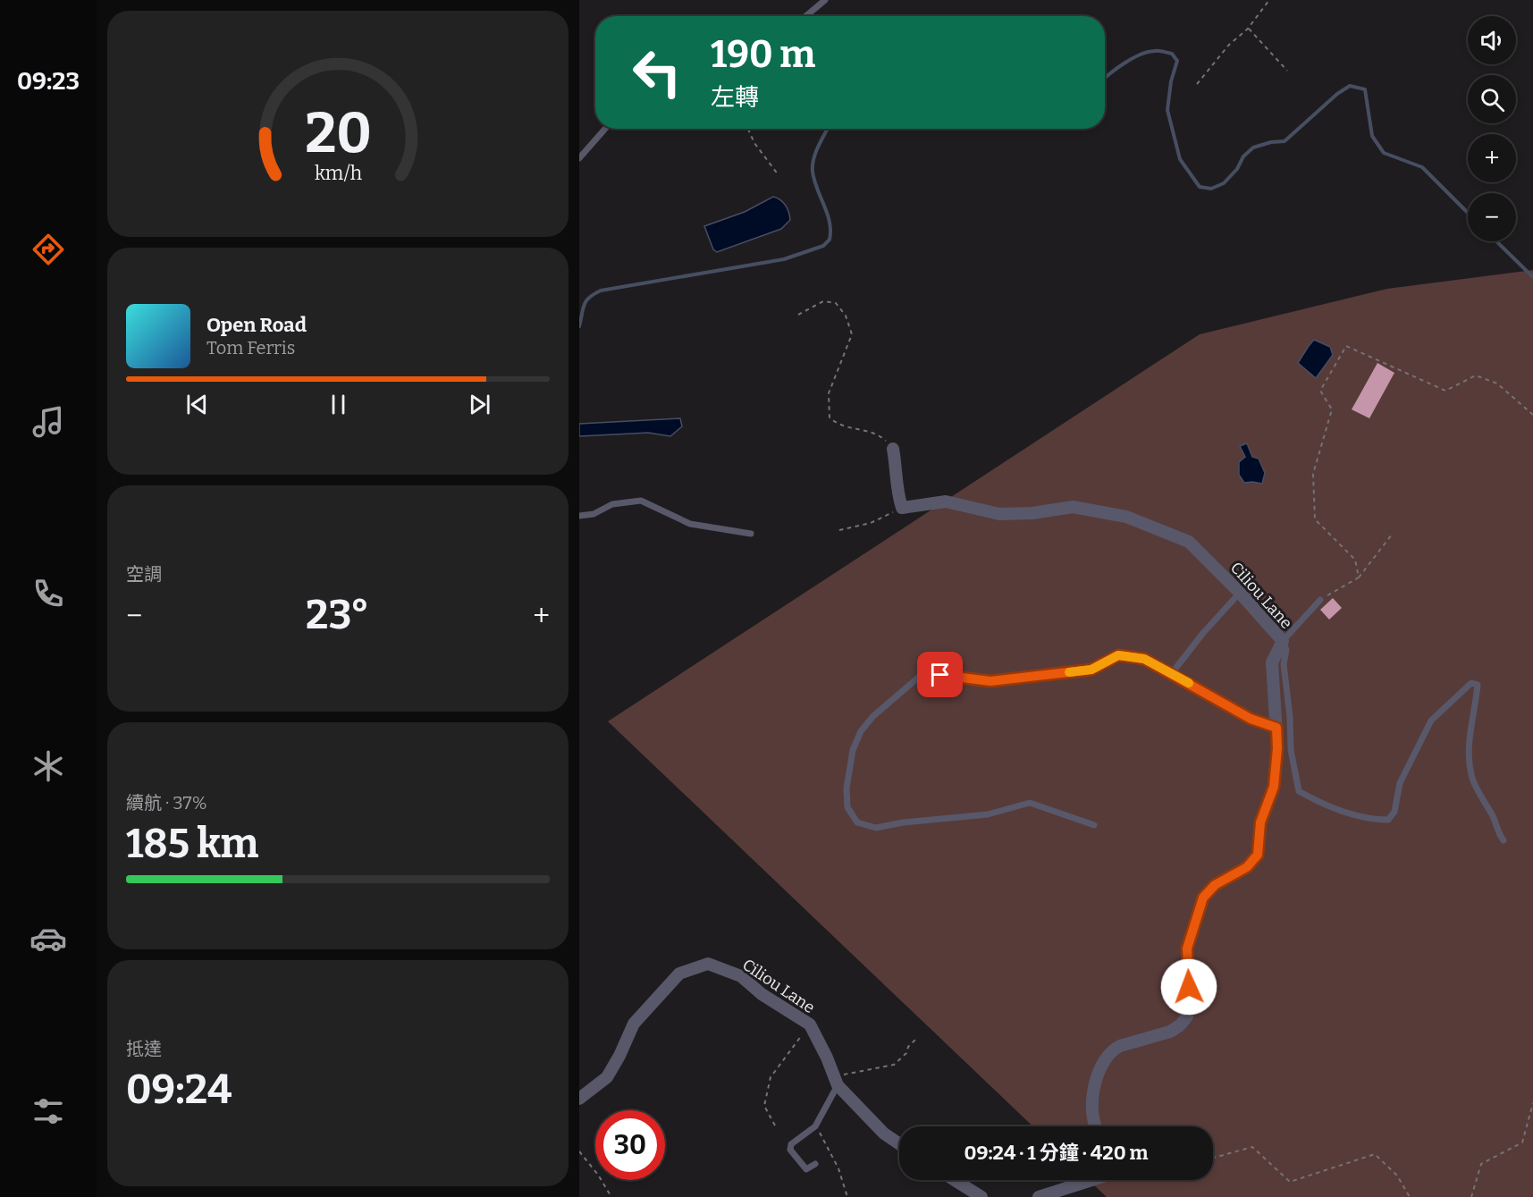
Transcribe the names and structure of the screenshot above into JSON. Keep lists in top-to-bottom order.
{
  "streets": {
    "street": ["Ciliou Lane"]
  },
  "page": {
    "tabs": "09:23",
    "map_buttons": ["+", "−"],
    "turn": ["190 m", "左轉"],
    "song": ["Open Road", "Tom Ferris"],
    "tile": [
      "空調",
      ["續航 · 37%", "185 km"],
      ["抵達", "09:24"]
    ],
    "heat": ["−", "23°", "+"],
    "limit": "30",
    "trip": "09:24 · 1 分鐘 · 420 m",
    "gauge": ["20", "km/h"]
  }
}
